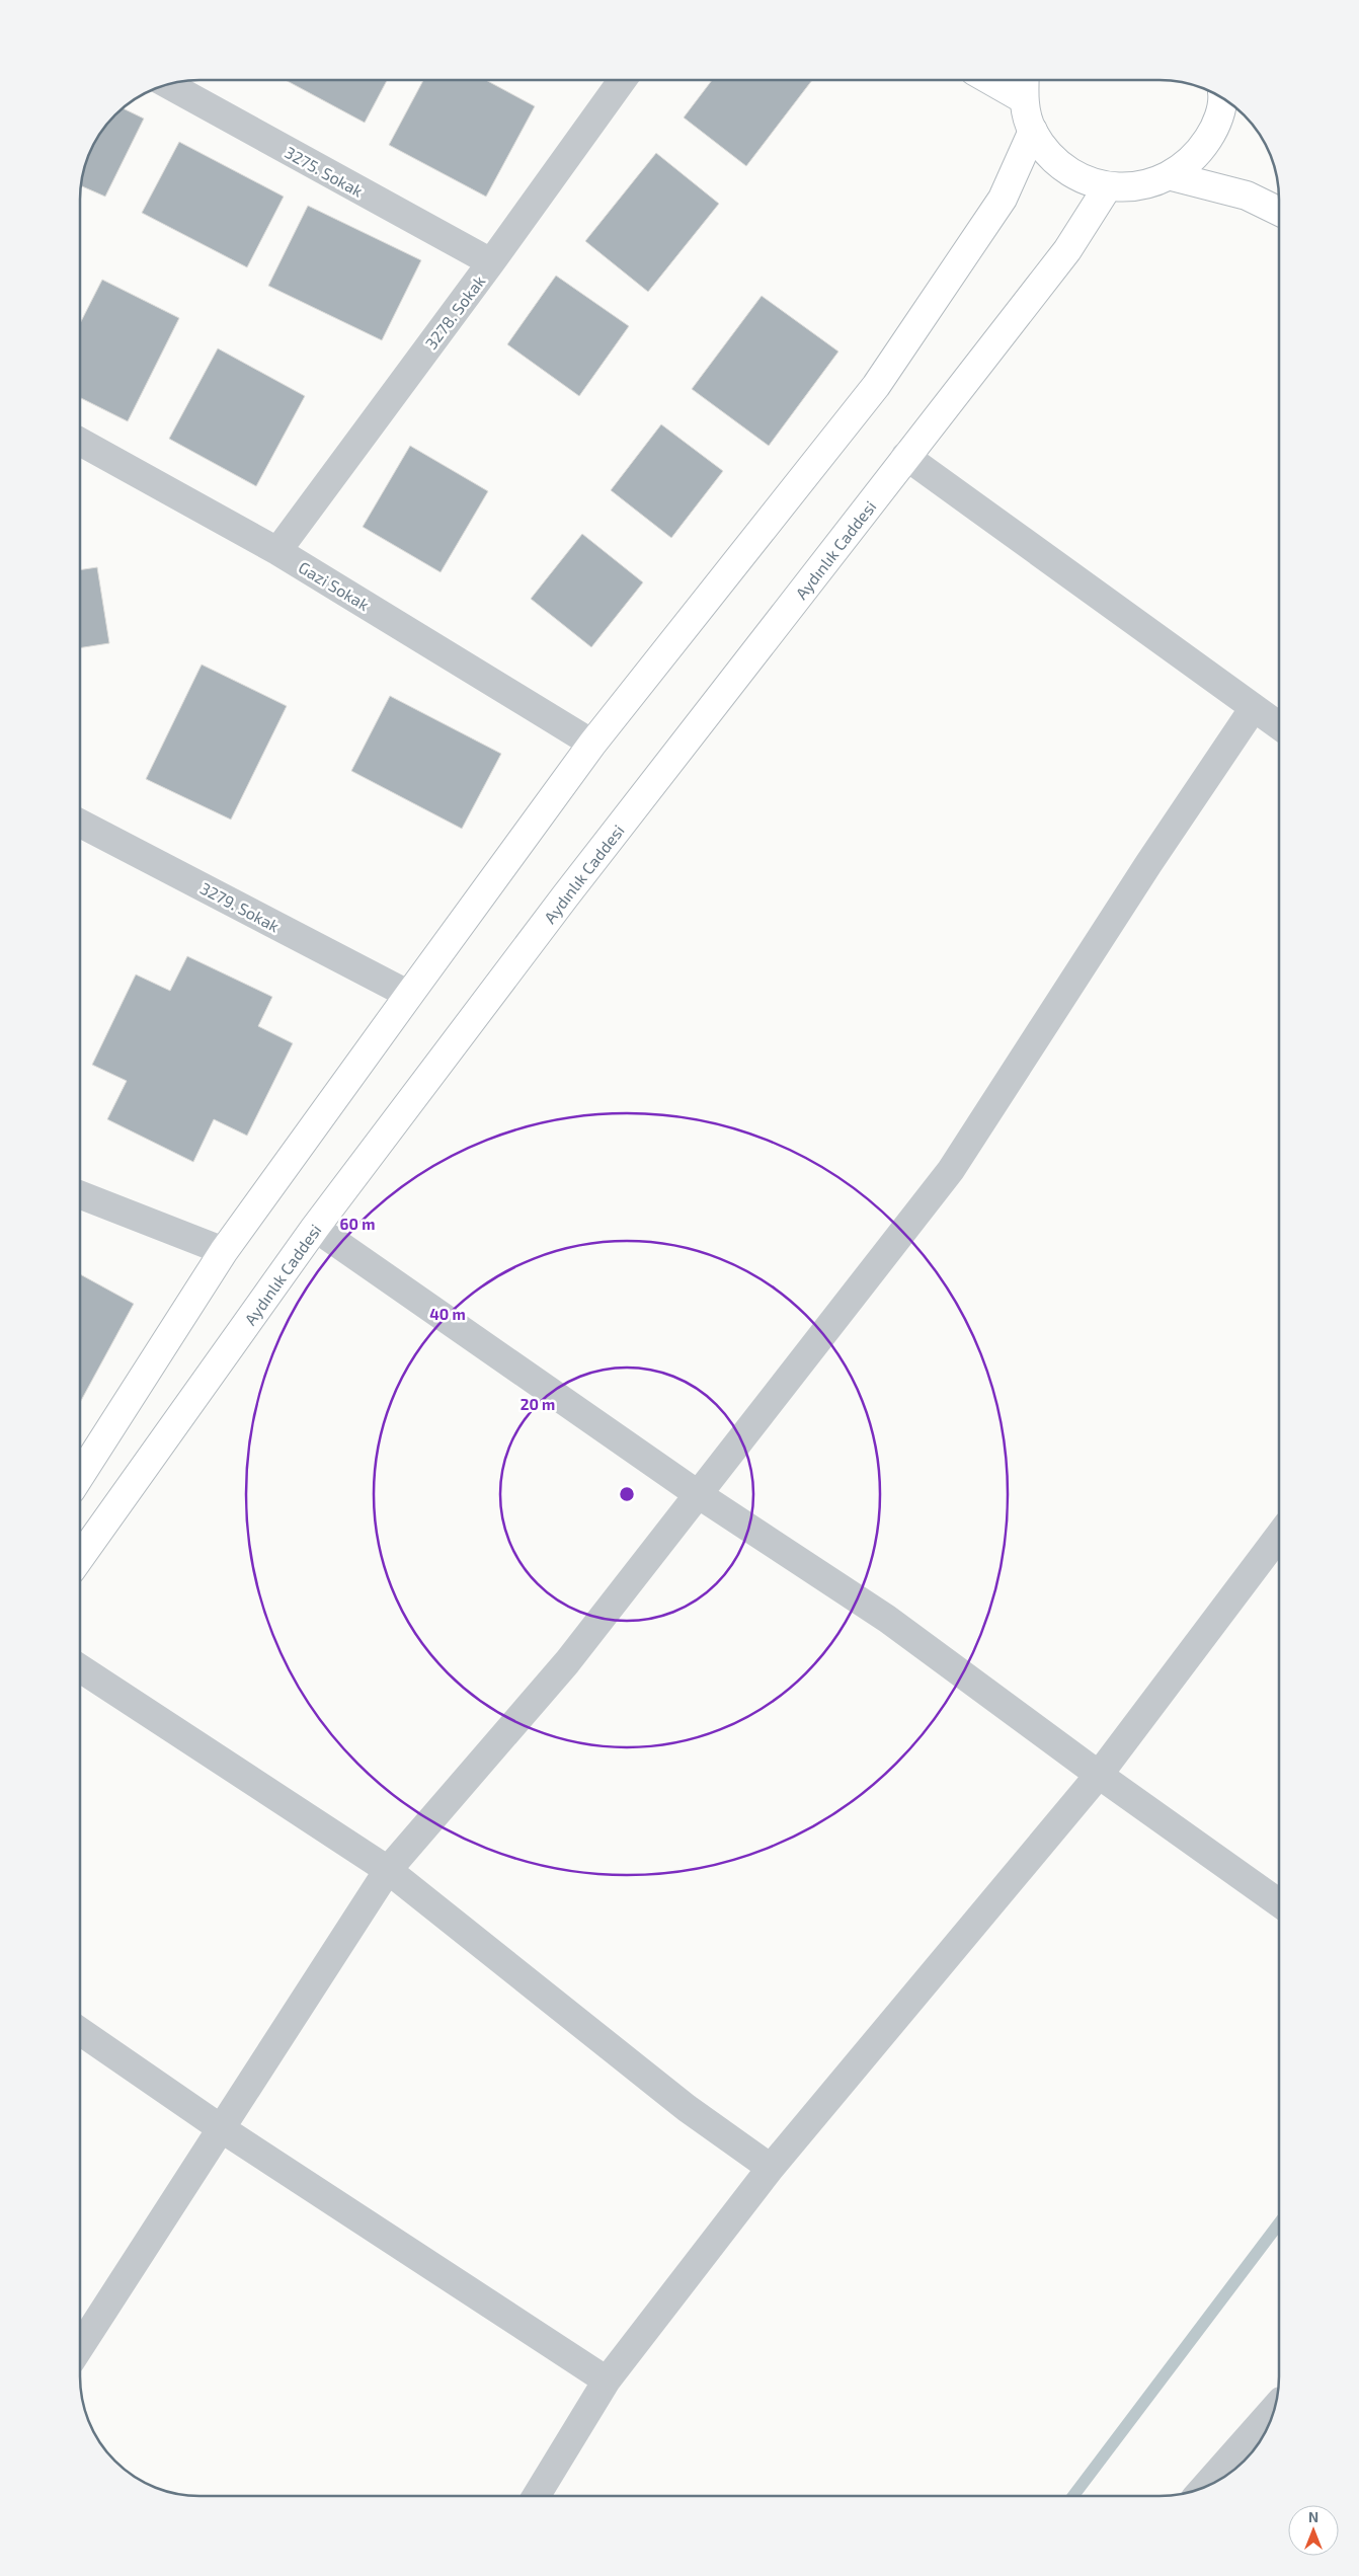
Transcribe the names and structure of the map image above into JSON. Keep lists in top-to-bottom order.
{
  "streets": {
    "main road": ["Aydınlık Caddesi"],
    "street": [
      "3275. Sokak",
      "3278. Sokak",
      "Gazi Sokak",
      "3279. Sokak"
    ]
  },
  "crossings": [
    ["3275. Sokak", "3278. Sokak"],
    ["3278. Sokak", "Gazi Sokak"]
  ],
  "north": "top",
  "rings": ["60 m", "40 m", "20 m"]
}
